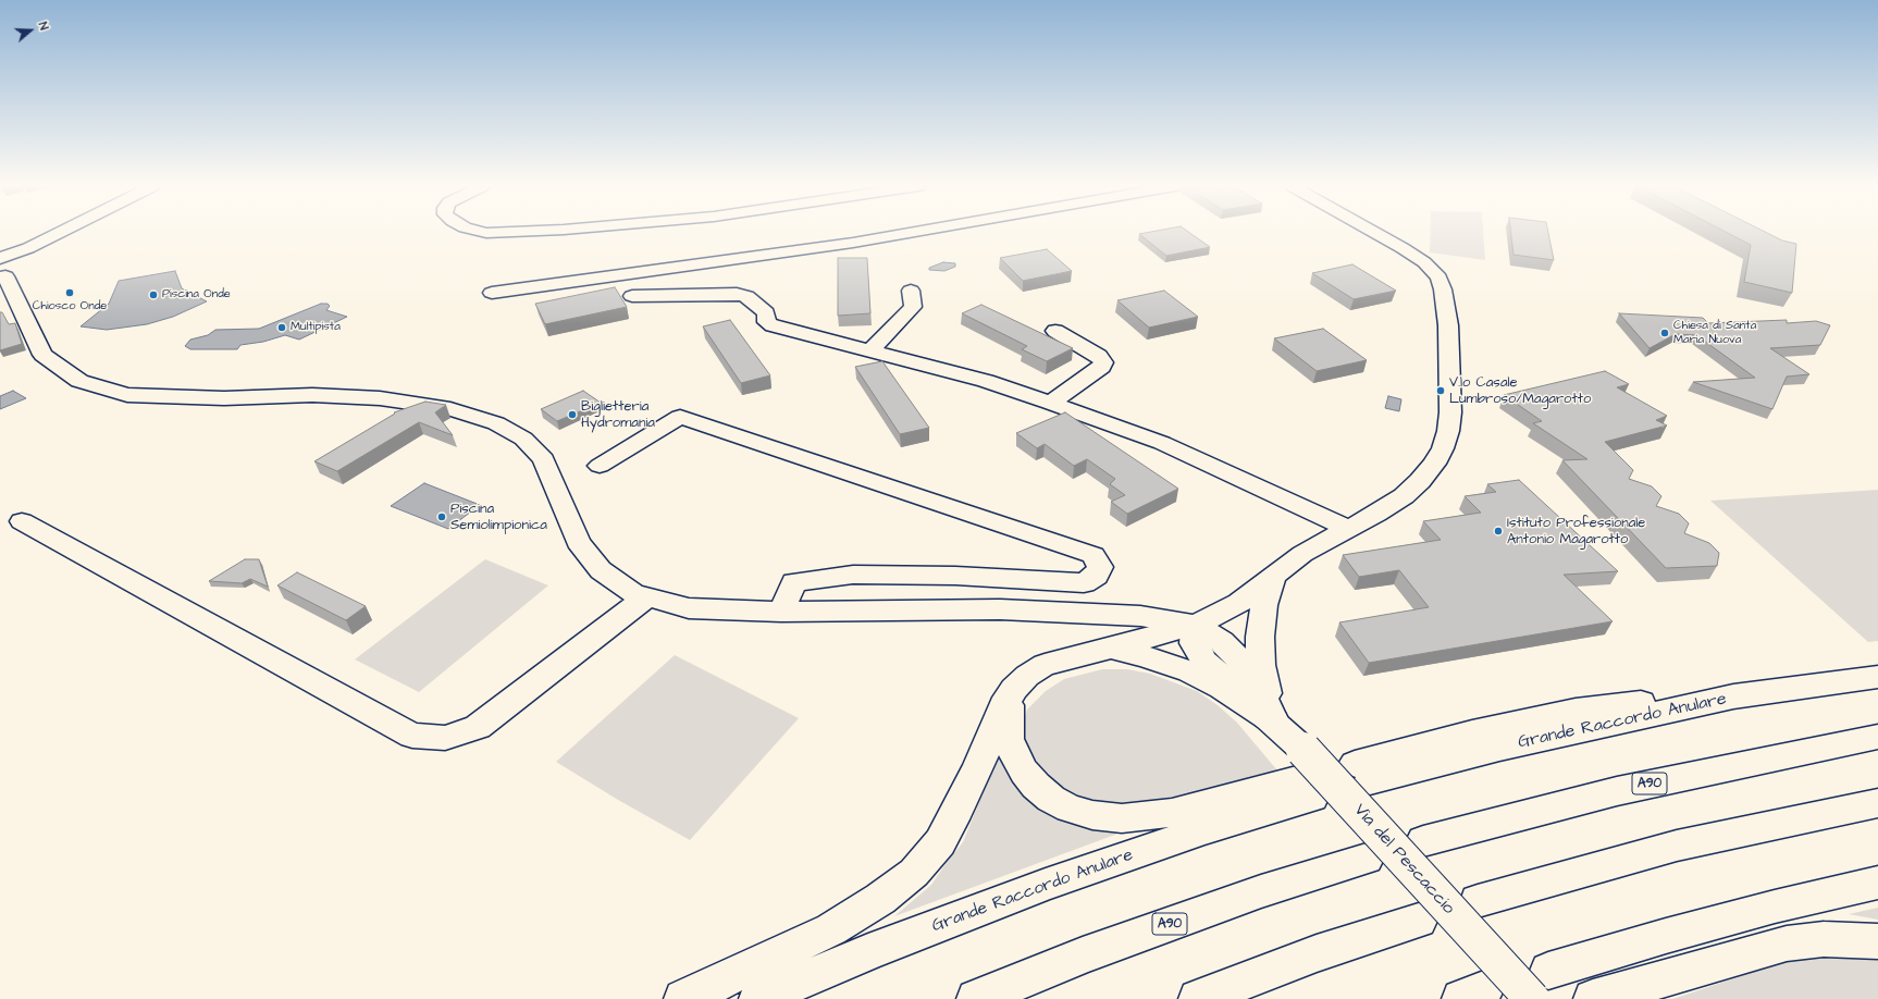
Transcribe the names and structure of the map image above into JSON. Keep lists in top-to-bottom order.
{
  "streets": {
    "main road": ["Grande Raccordo Anulare", "A90", "Via del Pescaccio"]
  },
  "crossings": [
    ["Grande Raccordo Anulare", "Via del Pescaccio"]
  ],
  "places": [
    "Chiosco Onde",
    "Piscina Onde",
    "Multipista",
    "Chiesa di Santa Maria Nuova",
    "V.lo Casale Lumbroso/Magarotto",
    "Biglietteria Hydromania",
    "Piscina Semiolimpionica",
    "Istituto Professionale Antonio Magarotto"
  ],
  "north": "right"
}
